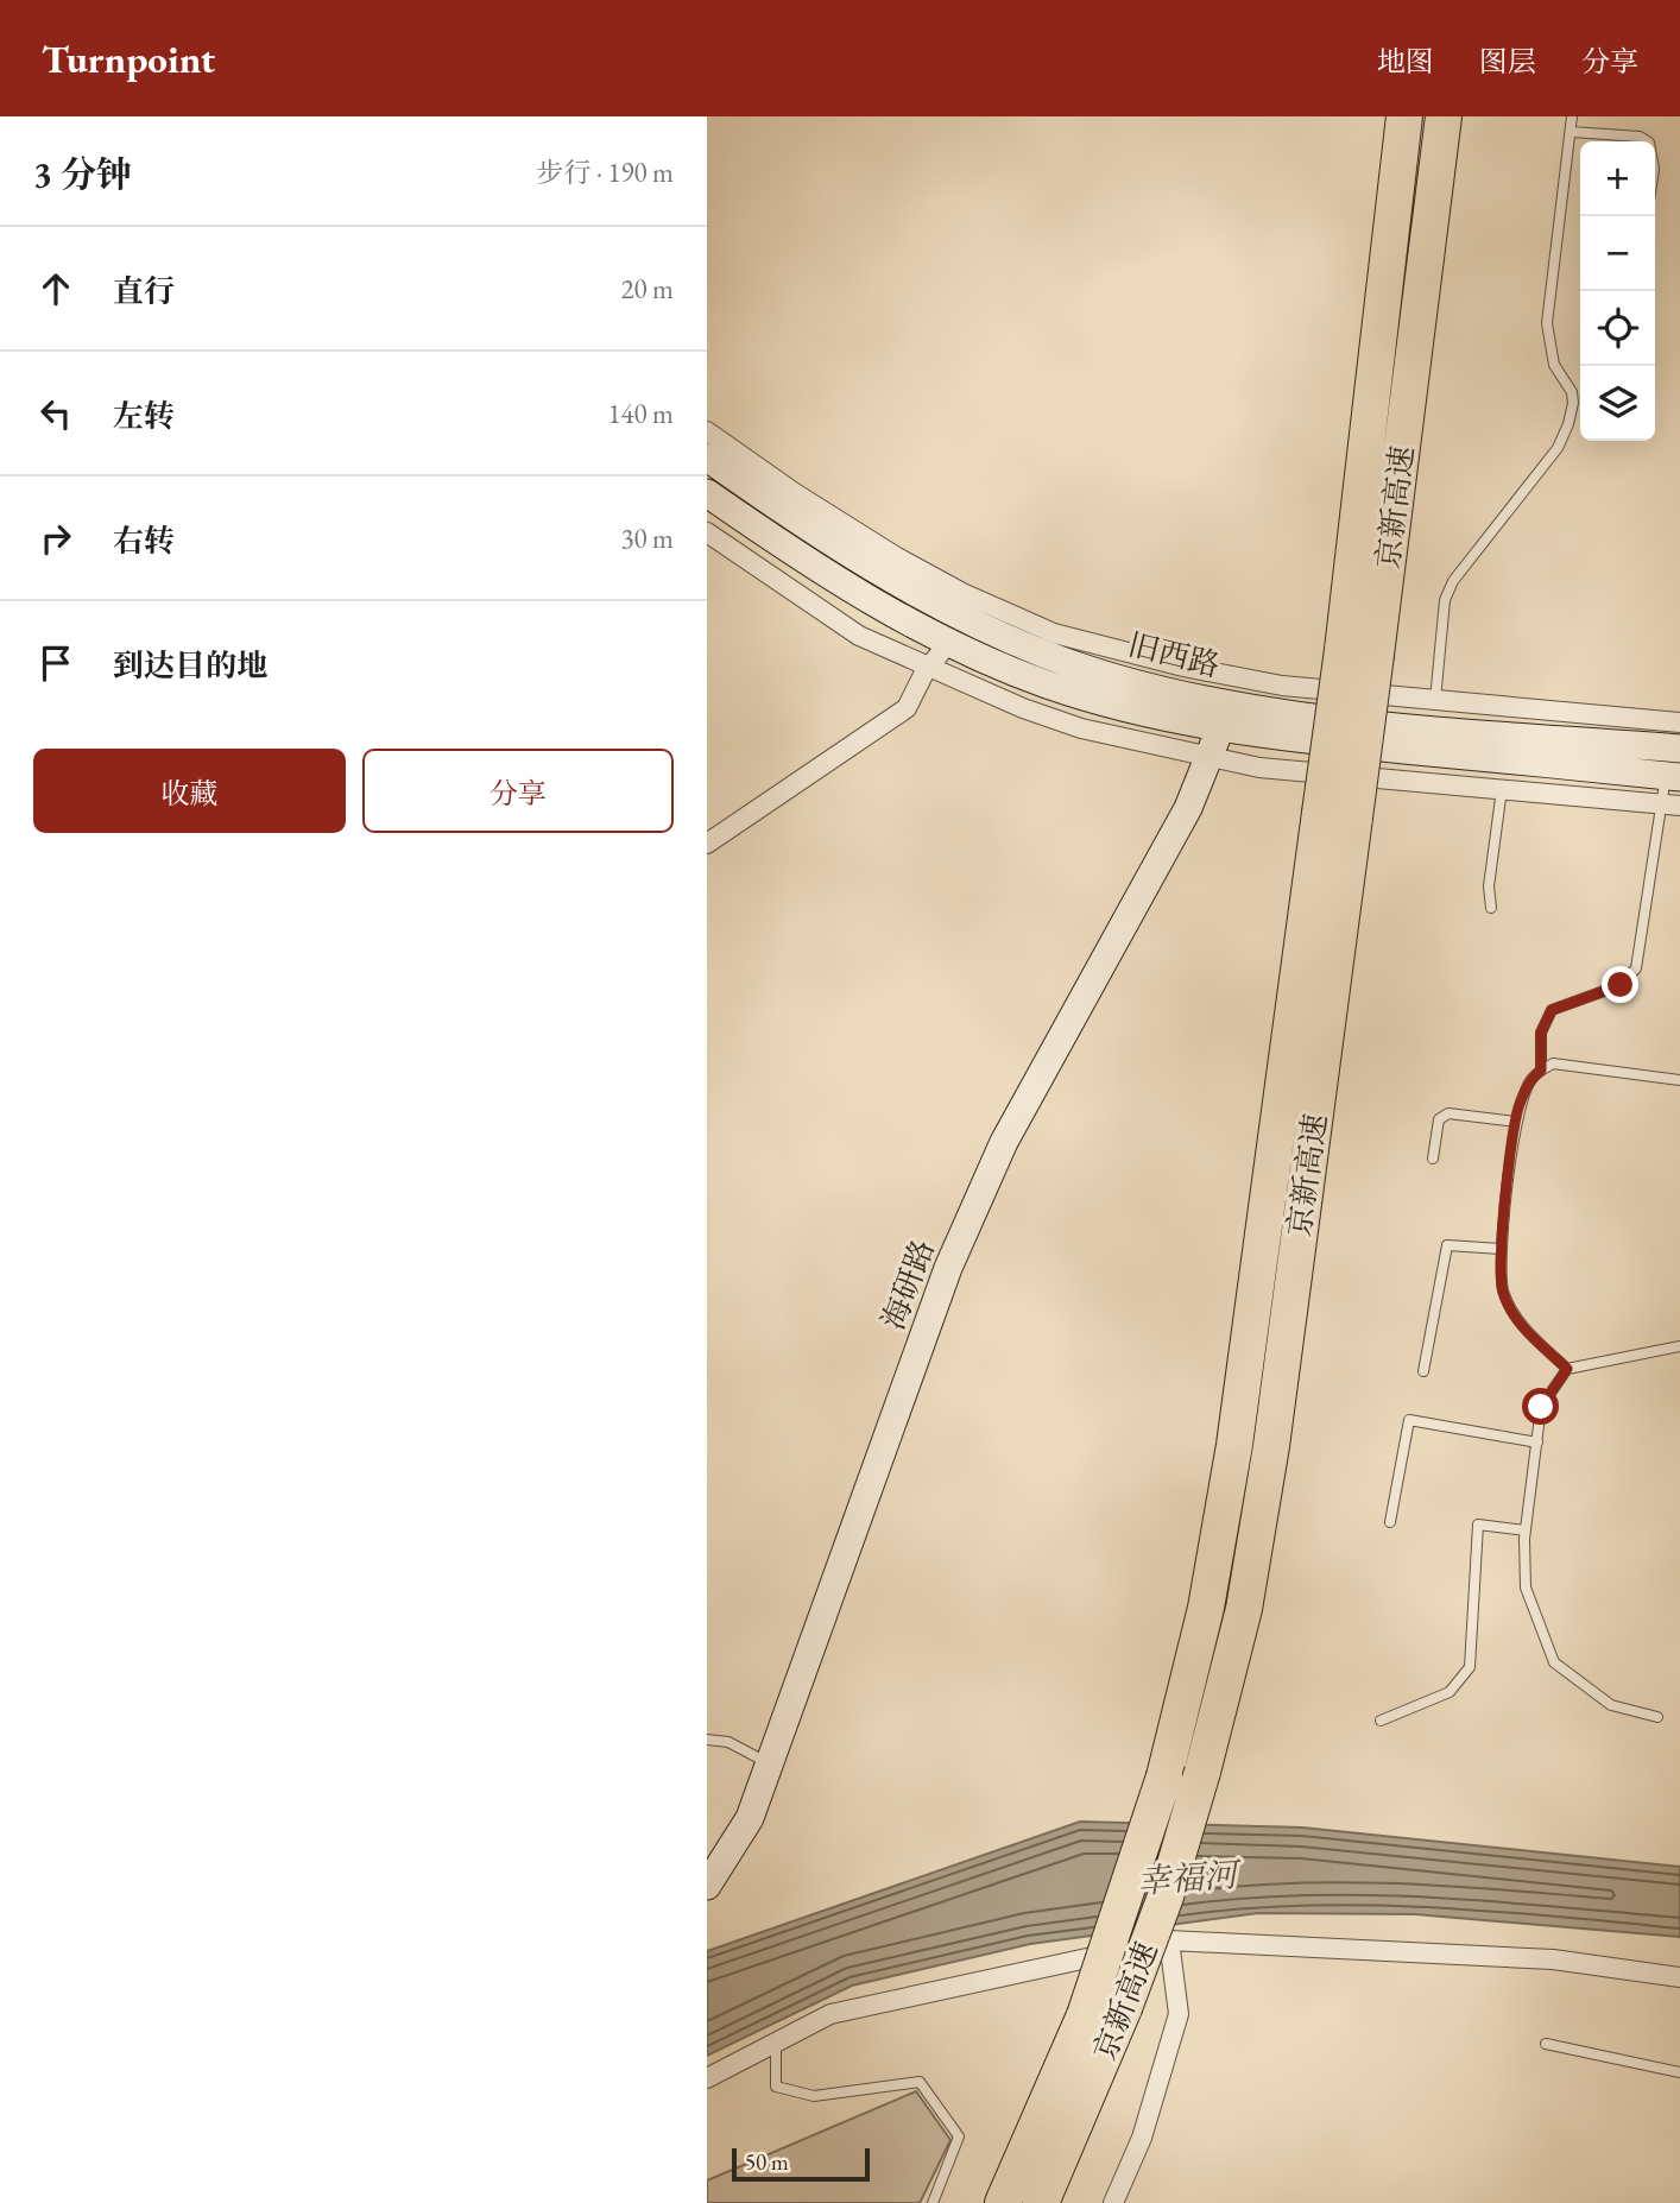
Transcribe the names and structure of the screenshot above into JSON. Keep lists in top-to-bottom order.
{
  "streets": {
    "highway": ["京新高速"],
    "main road": ["旧西路", "海研路"]
  },
  "crossings": [
    ["旧西路", "海研路"]
  ],
  "water": ["幸福河"],
  "scale_bar": "50 m",
  "page": {
    "header": "Turnpoint",
    "nav": ["地图", "图层", "分享"],
    "heading": ["3 分钟", "步行 · 190 m"],
    "map_buttons": ["+", "−"],
    "list": [
      ["直行", "20 m"],
      ["左转", "140 m"],
      ["右转", "30 m"],
      "到达目的地"
    ],
    "buttons": ["收藏", "分享"],
    "scale": "50 m"
  }
}
